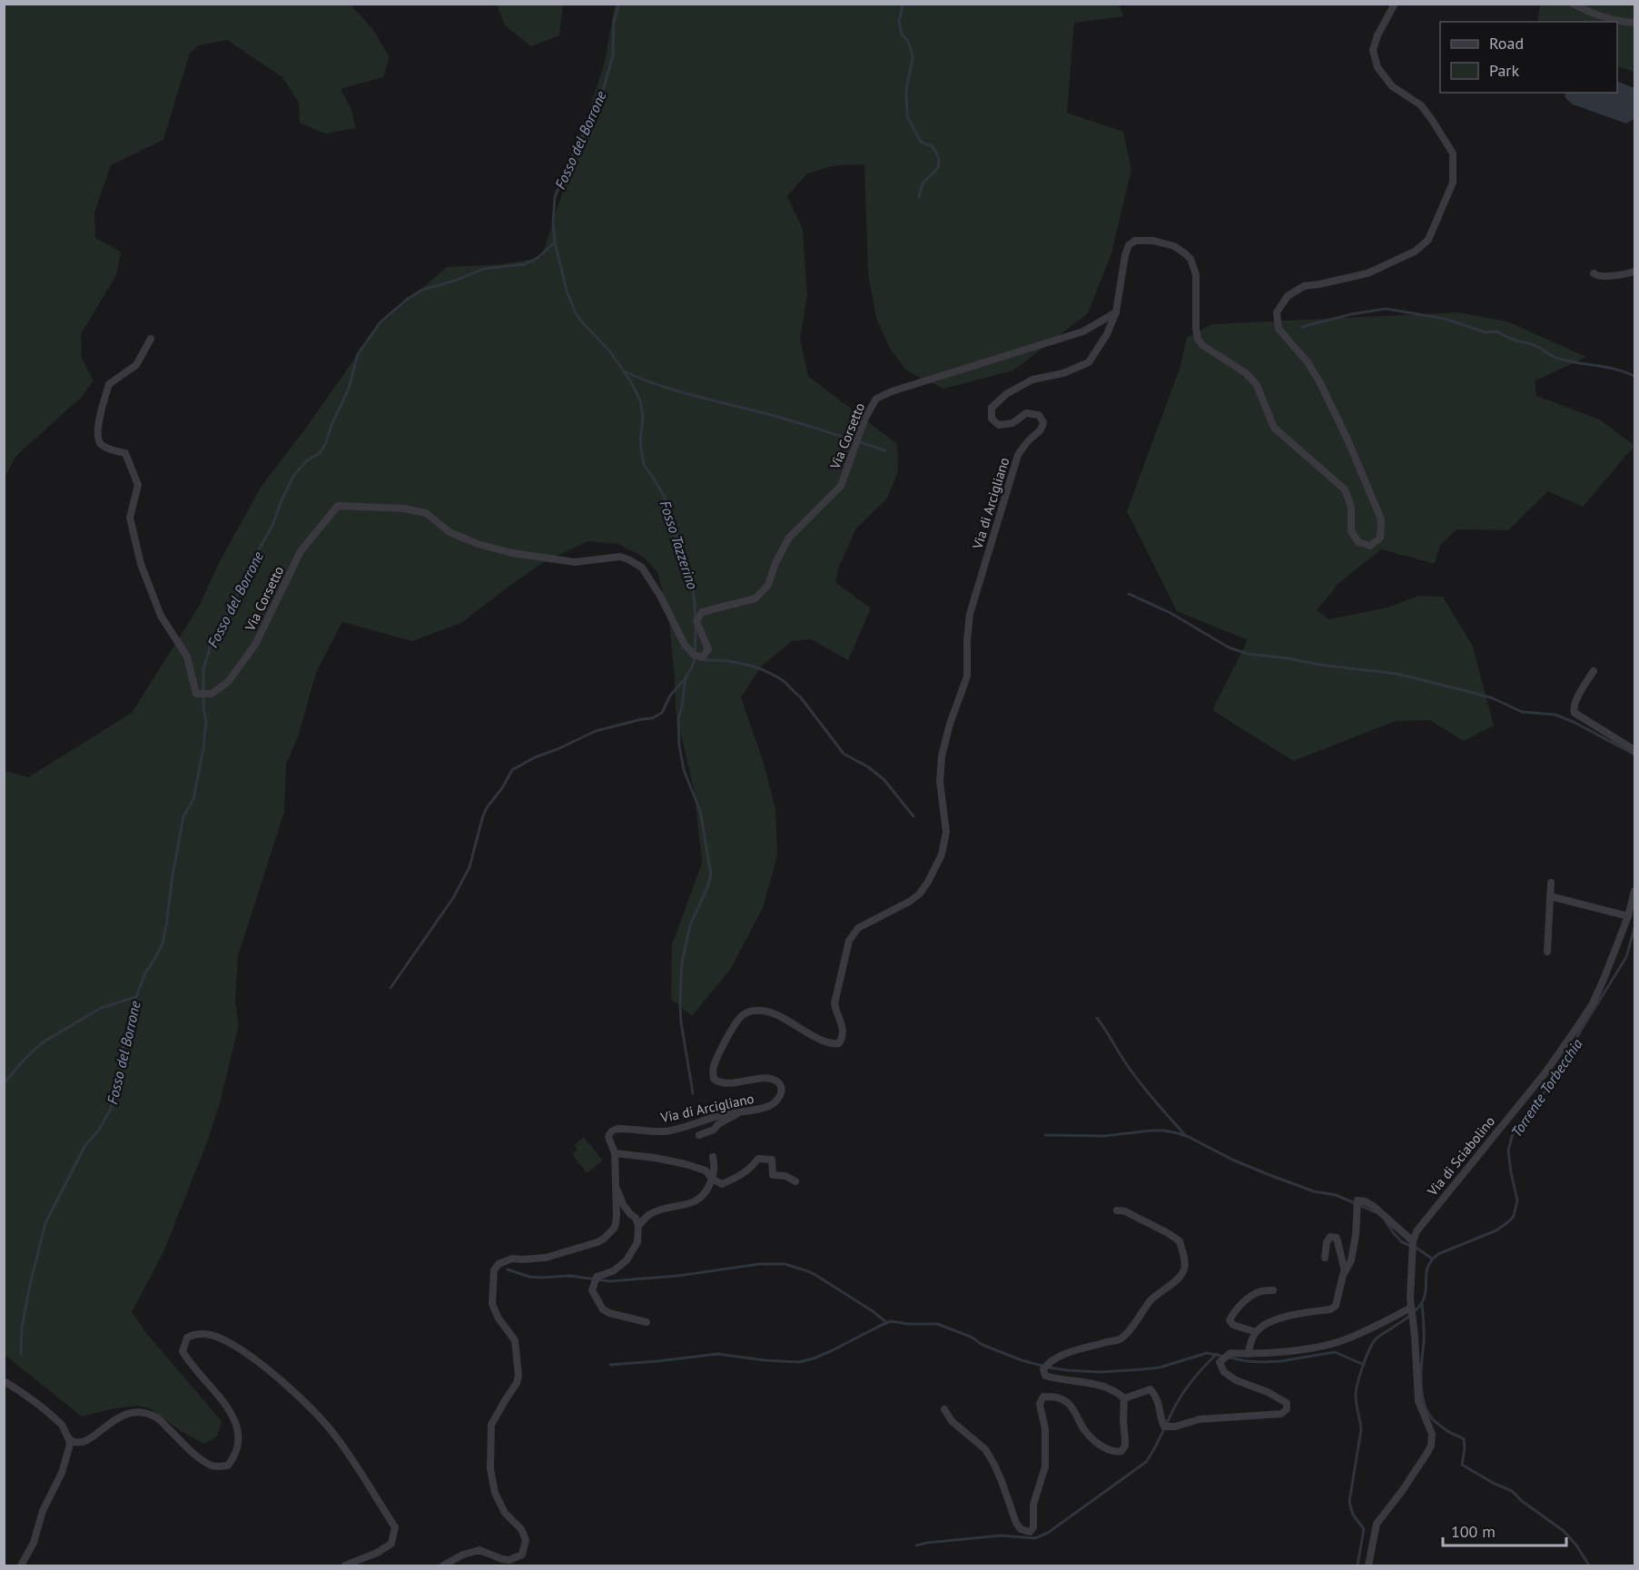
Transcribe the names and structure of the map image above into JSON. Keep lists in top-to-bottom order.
{
  "streets": {
    "street": ["Via Corsetto", "Via di Arcigliano", "Via di Sciabolino"]
  },
  "crossings": [
    ["Via Corsetto", "Via di Arcigliano"]
  ],
  "water": ["Fosso del Borrone", "Fosso Tazzerino", "Torrente Torbecchia"],
  "legend": ["Road", "Park"],
  "scale_bar": "100 m"
}
